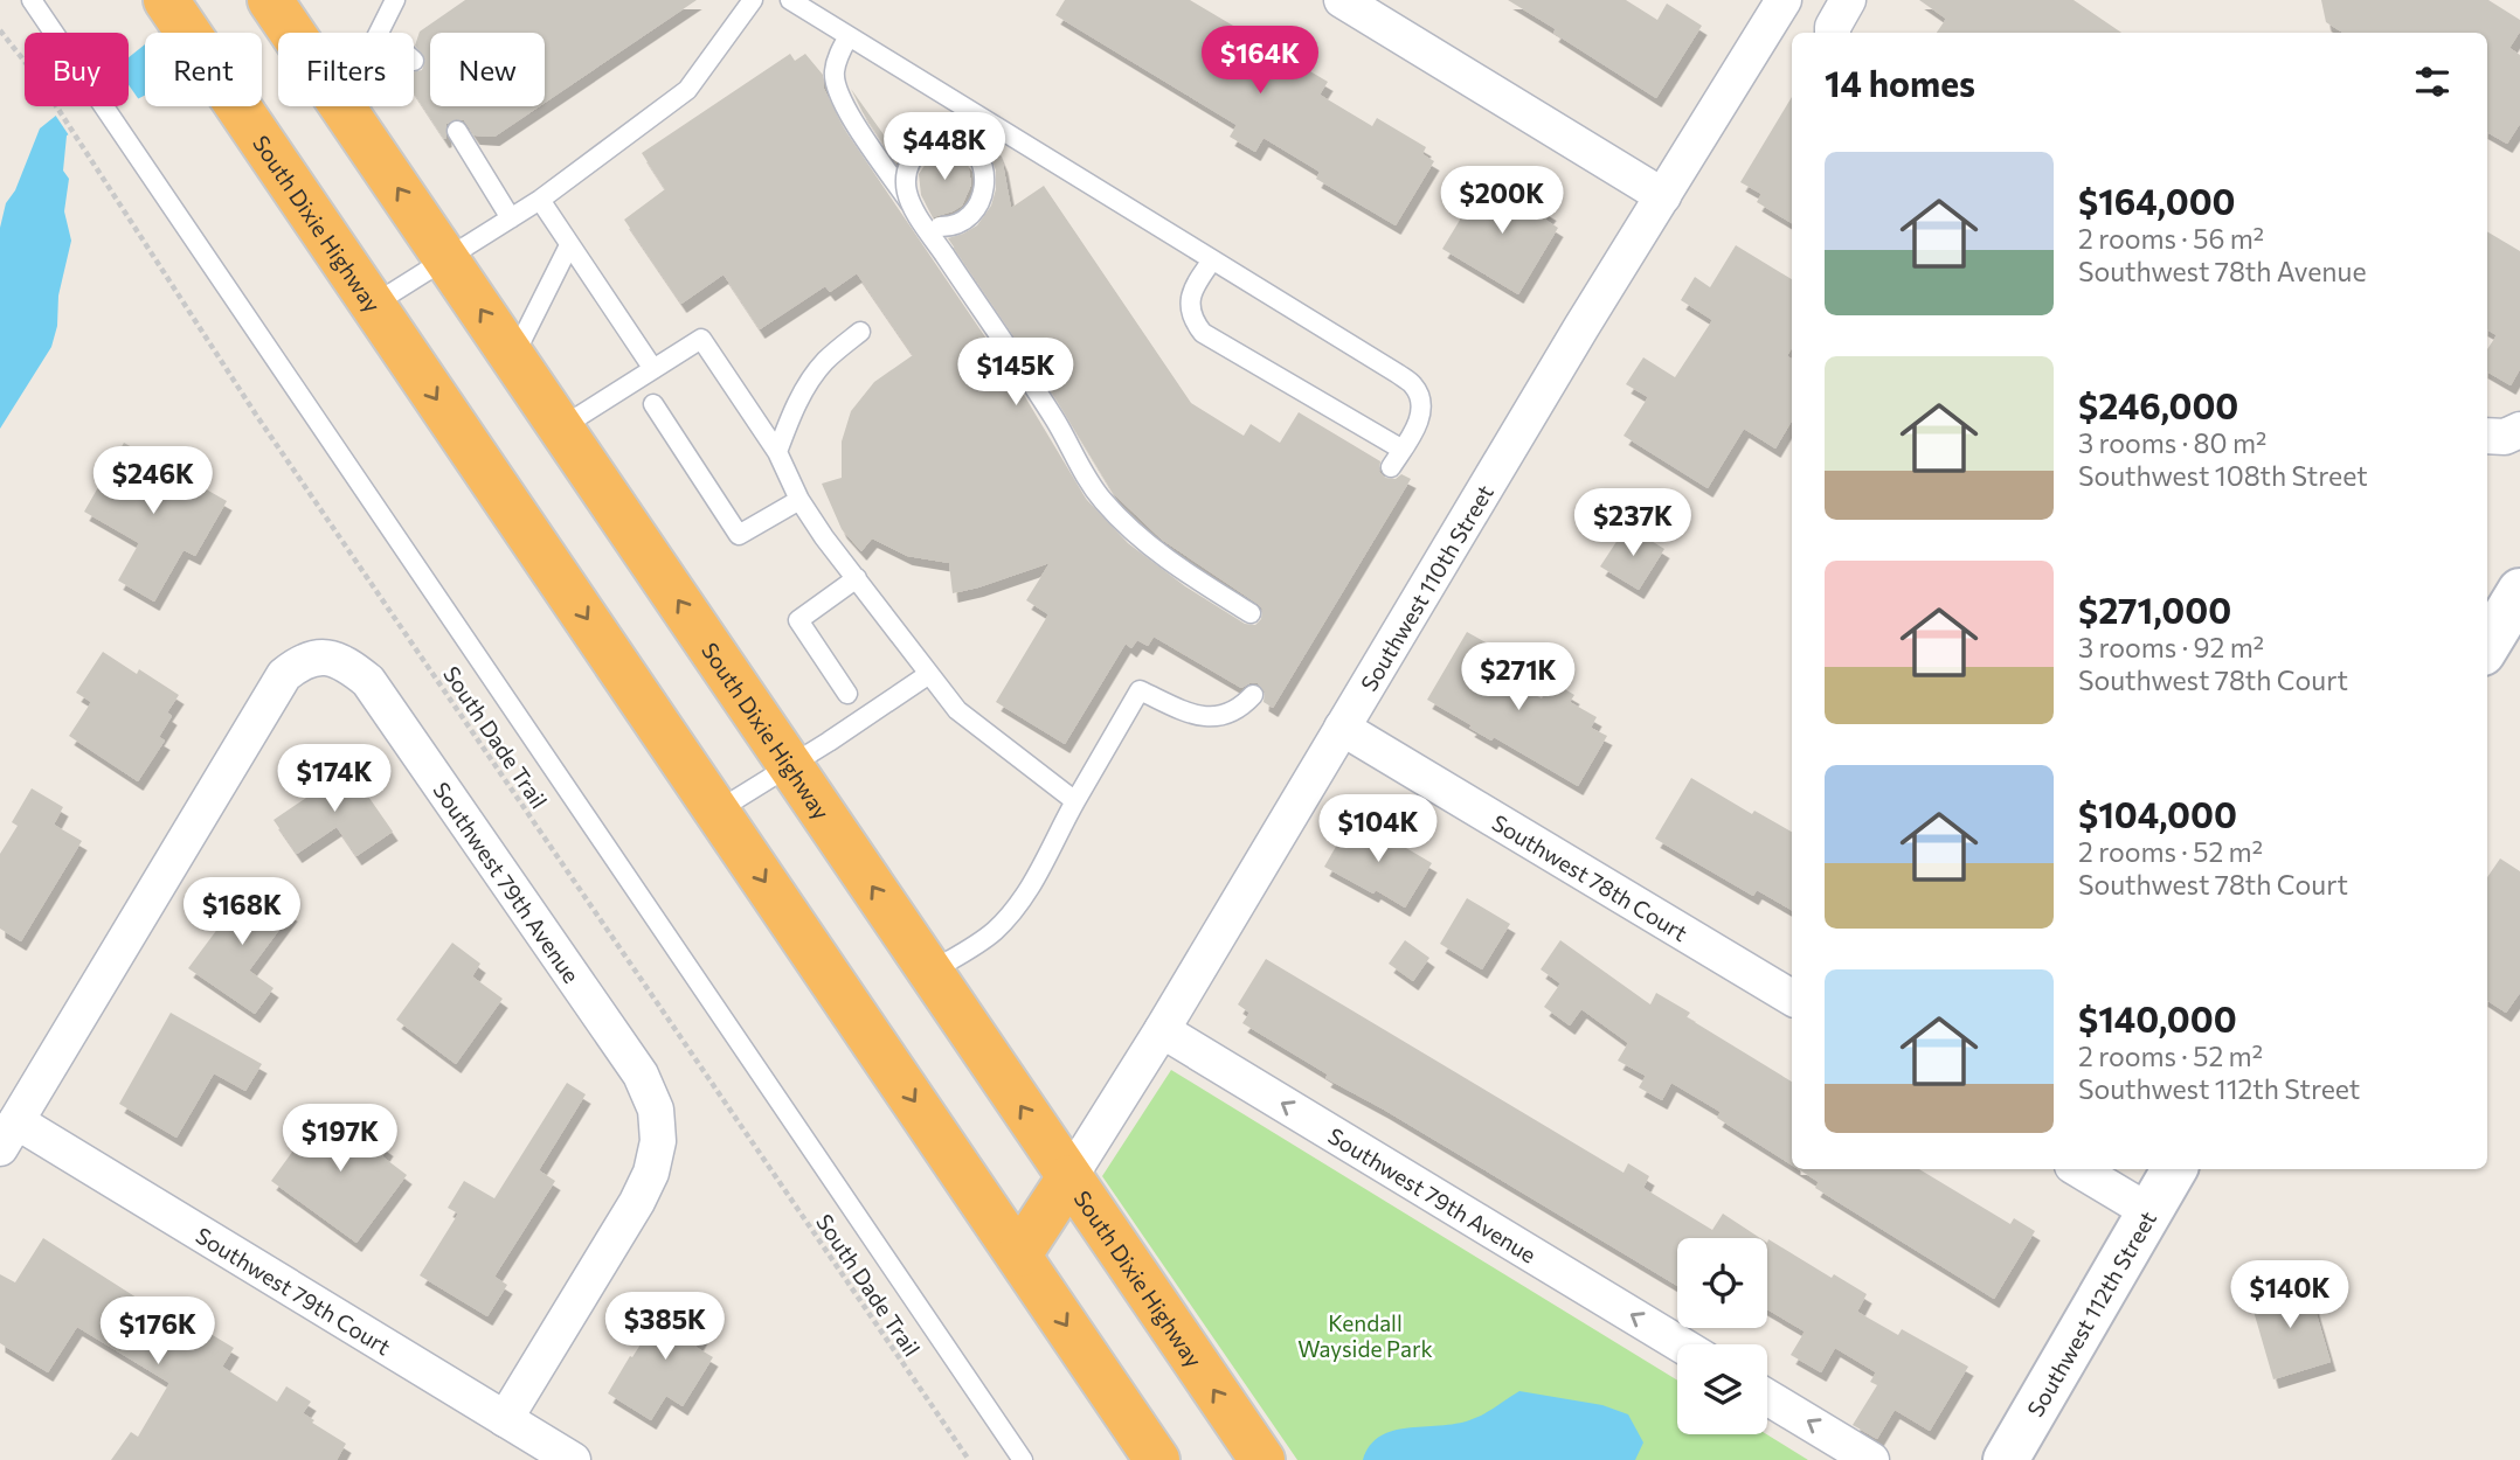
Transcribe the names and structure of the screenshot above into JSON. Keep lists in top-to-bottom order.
{
  "streets": {
    "highway": ["South Dixie Highway"],
    "main road": ["Southwest 112th Street"],
    "street": [
      "Southwest 110th Street",
      "Southwest 78th Court",
      "Southwest 79th Avenue",
      "Southwest 79th Court"
    ],
    "path": ["South Dade Trail"]
  },
  "crossings": [
    ["South Dixie Highway", "Southwest 110th Street"],
    ["Southwest 110th Street", "Southwest 78th Court"],
    ["Southwest 110th Street", "Southwest 79th Avenue"],
    ["Southwest 79th Avenue", "Southwest 79th Court"]
  ],
  "parks": ["Kendall Wayside Park"],
  "page": {
    "price": [
      "$164K",
      "$448K",
      "$200K",
      "$145K",
      "$246K",
      "$237K",
      "$271K",
      "$174K",
      "$104K",
      "$168K",
      "$197K",
      "$140K",
      "$385K",
      "$176K"
    ],
    "chip": [
      "Buy",
      "Rent",
      "Filters",
      "New"
    ],
    "heading": "14 homes",
    "list": [
      {
        "name": "$164,000",
        "note": "2 rooms · 56 m² · Southwest 78th Avenue"
      },
      {
        "name": "$246,000",
        "note": "3 rooms · 80 m² · Southwest 108th Street"
      },
      {
        "name": "$271,000",
        "note": "3 rooms · 92 m² · Southwest 78th Court"
      },
      {
        "name": "$104,000",
        "note": "2 rooms · 52 m² · Southwest 78th Court"
      },
      {
        "name": "$140,000",
        "note": "2 rooms · 52 m² · Southwest 112th Street"
      }
    ]
  }
}
